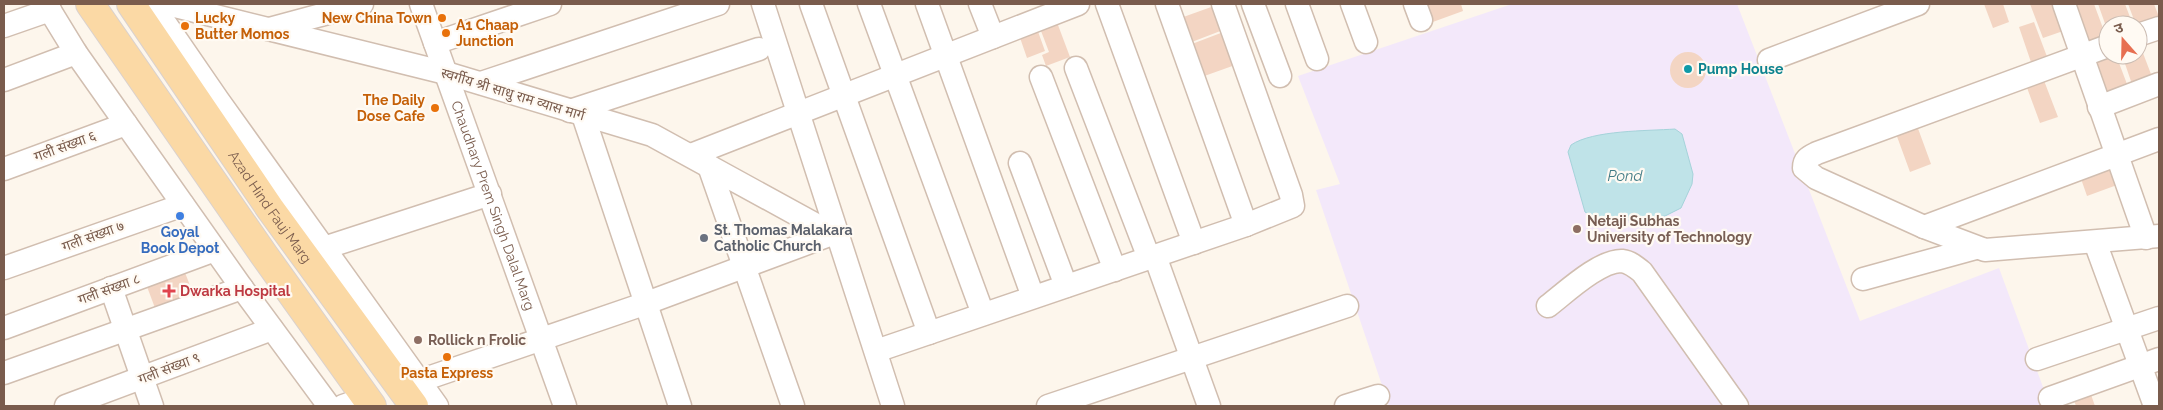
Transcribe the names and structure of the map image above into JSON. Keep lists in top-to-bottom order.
{
  "streets": {
    "main road": ["Azad Hind Fauj Marg"],
    "street": [
      "स्वर्गीय श्री साधु राम व्यास मार्ग",
      "गली संख्या ६",
      "Chaudhary Prem Singh Dalal Marg",
      "गली संख्या ७",
      "गली संख्या ८",
      "गली संख्या ९"
    ]
  },
  "crossings": [
    ["स्वर्गीय श्री साधु राम व्यास मार्ग", "Chaudhary Prem Singh Dalal Marg"]
  ],
  "water": ["Pond"],
  "places": {
    "other": [
      "New China Town",
      "Lucky Butter Momos",
      "A1 Chaap Junction",
      "Pump House",
      "The Daily Dose Cafe",
      "Goyal Book Depot",
      "Netaji Subhas University of Technology",
      "St. Thomas Malakara Catholic Church",
      "Rollick n Frolic",
      "Pasta Express"
    ],
    "health": ["Dwarka Hospital"]
  },
  "north": "top"
}
